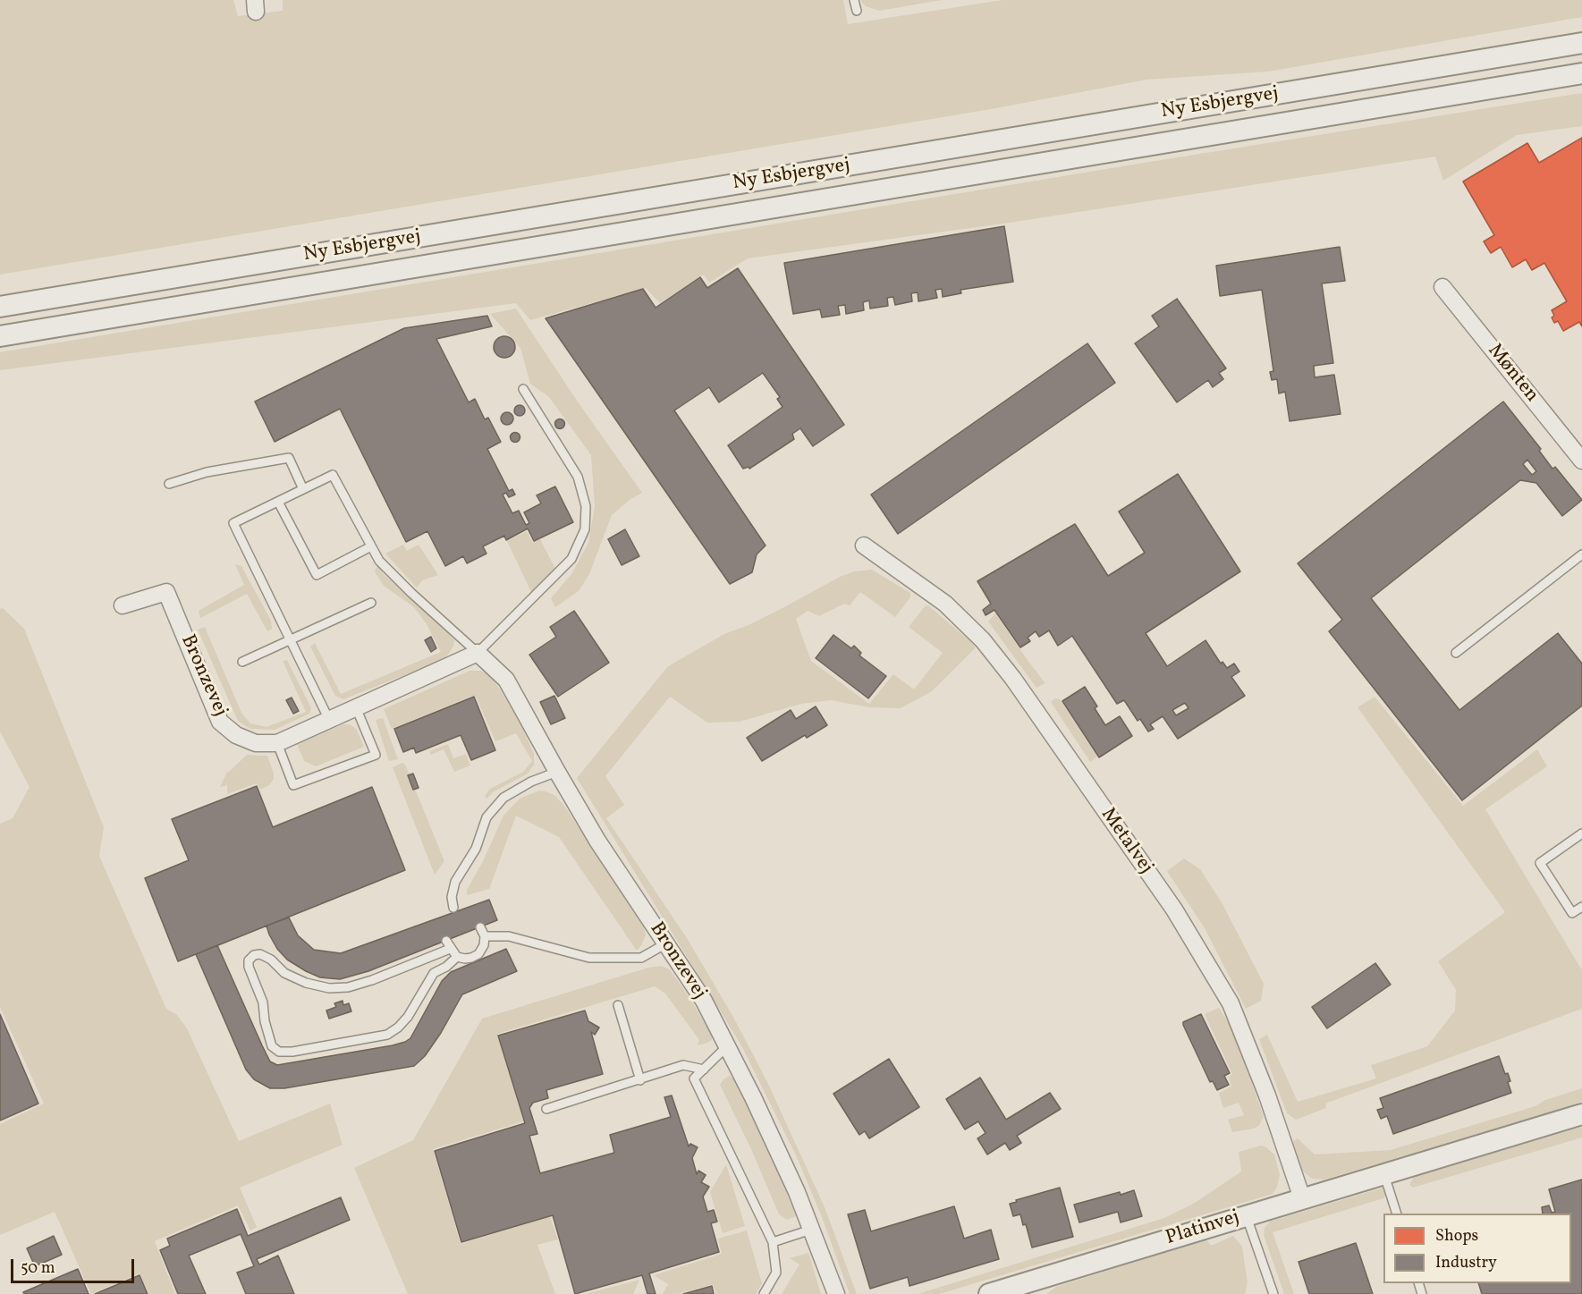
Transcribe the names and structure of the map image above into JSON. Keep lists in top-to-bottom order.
{
  "streets": {
    "street": [
      "Ny Esbjergvej",
      "Mønten",
      "Bronzevej",
      "Metalvej",
      "Platinvej"
    ]
  },
  "crossings": [
    ["Metalvej", "Platinvej"]
  ],
  "legend": ["Shops", "Industry"],
  "scale_bar": "50 m"
}
